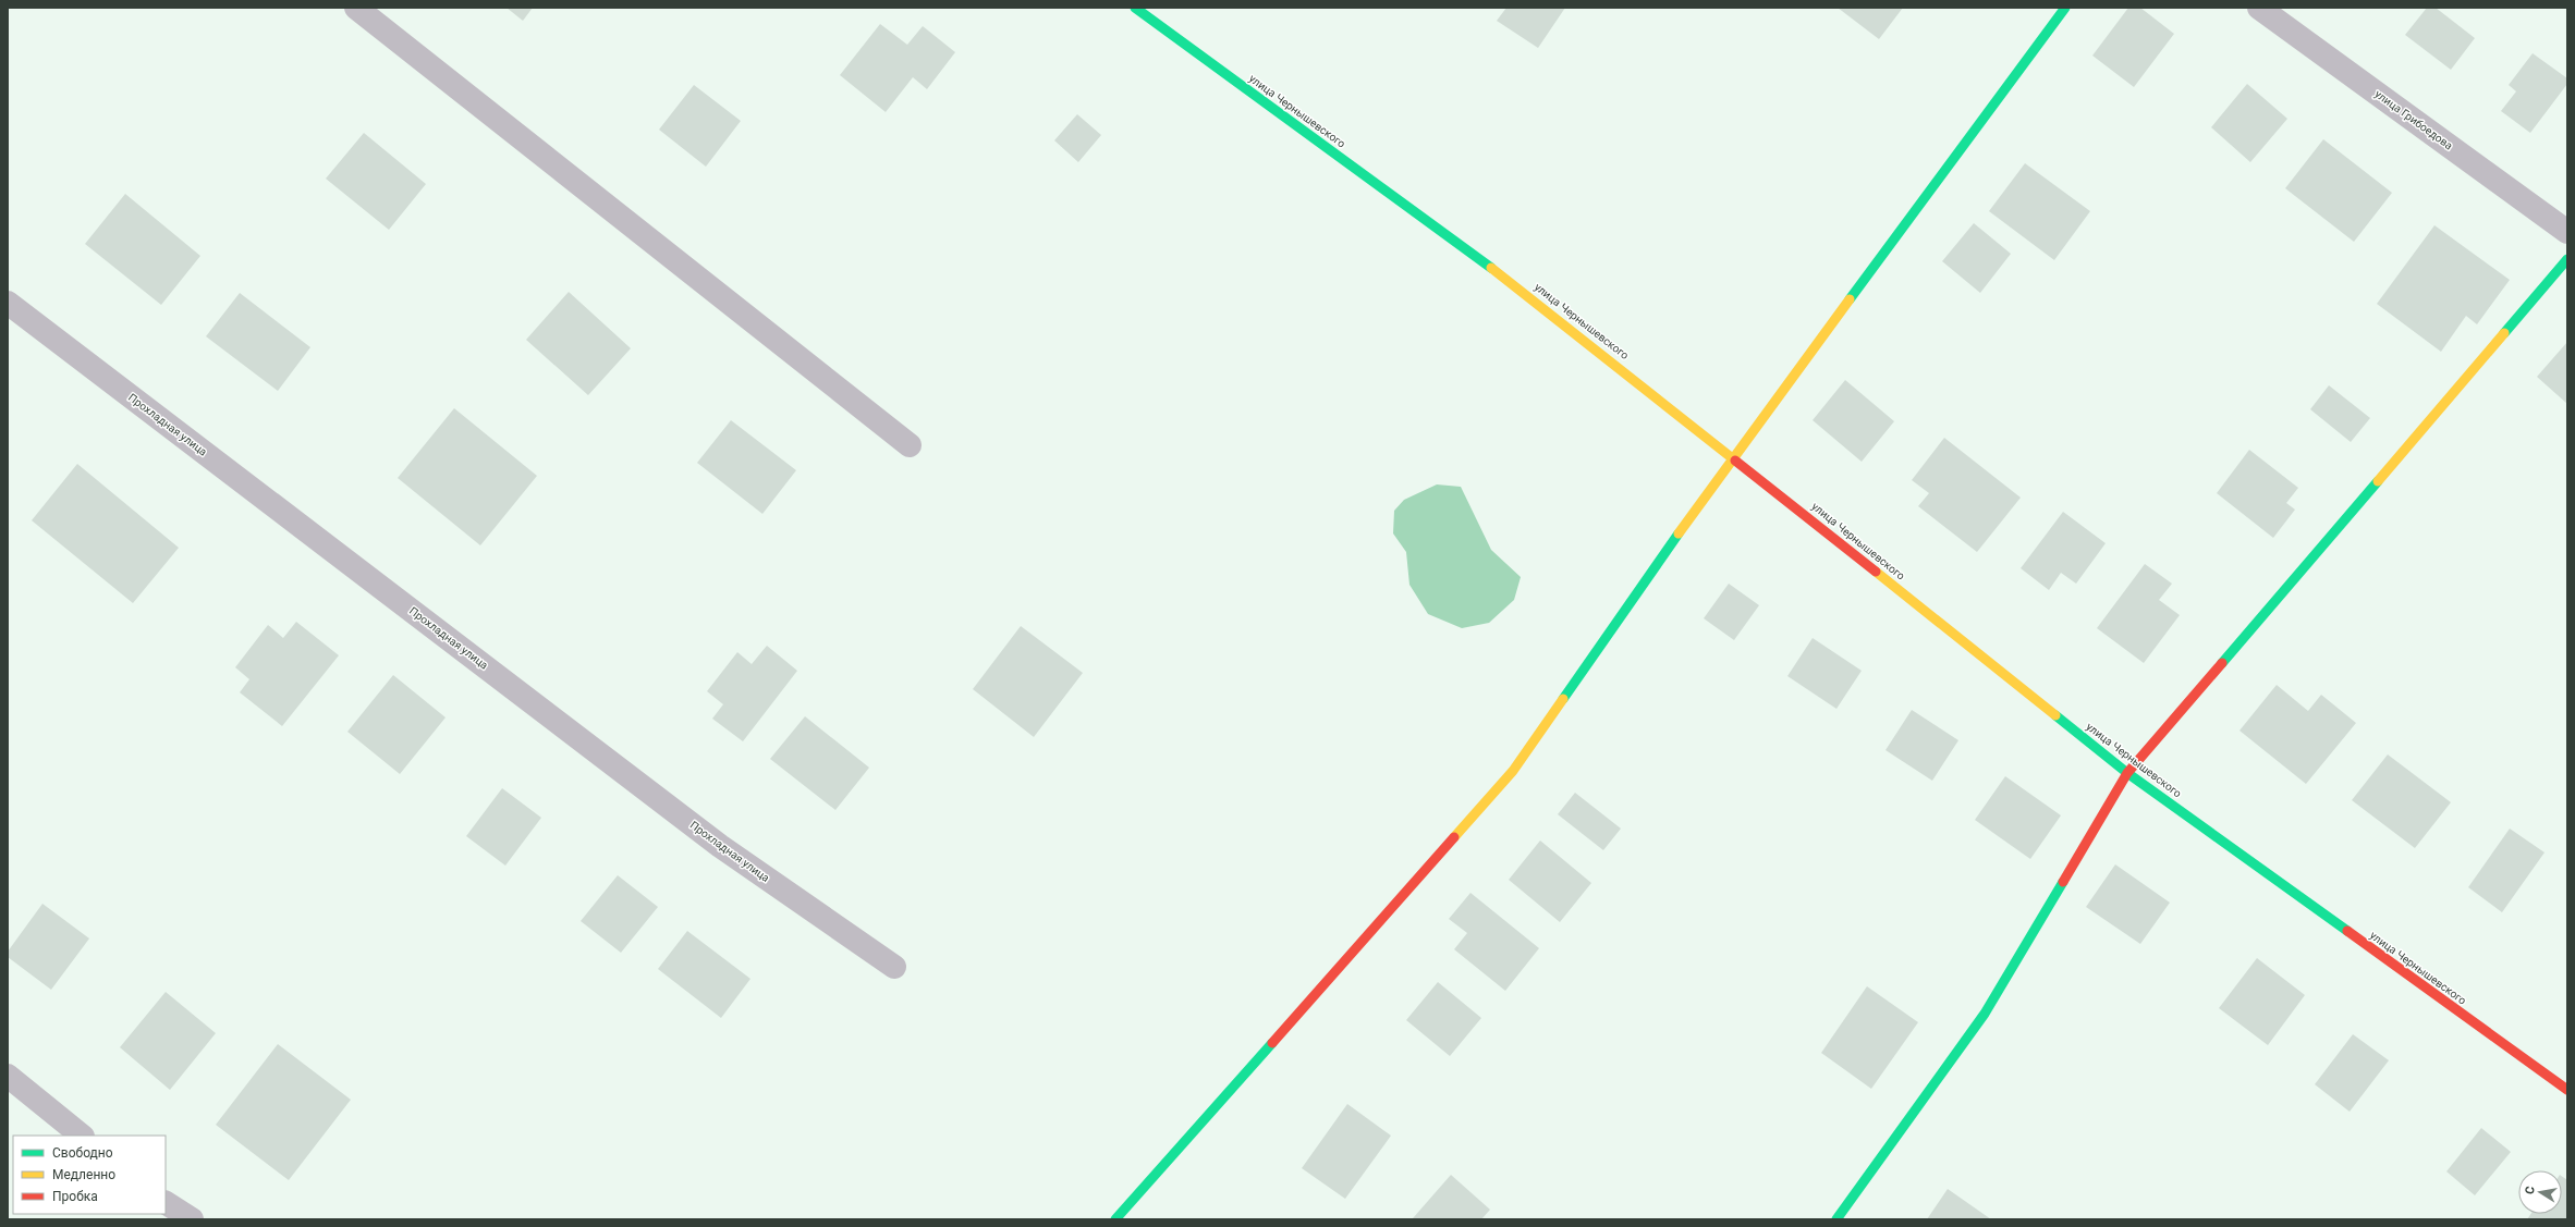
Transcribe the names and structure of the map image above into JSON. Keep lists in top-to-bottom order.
{
  "streets": {
    "street": ["улица Чернышевского", "улица Грибоедова", "Прохладная улица"]
  },
  "legend": ["Свободно", "Медленно", "Пробка"],
  "north": "left"
}
